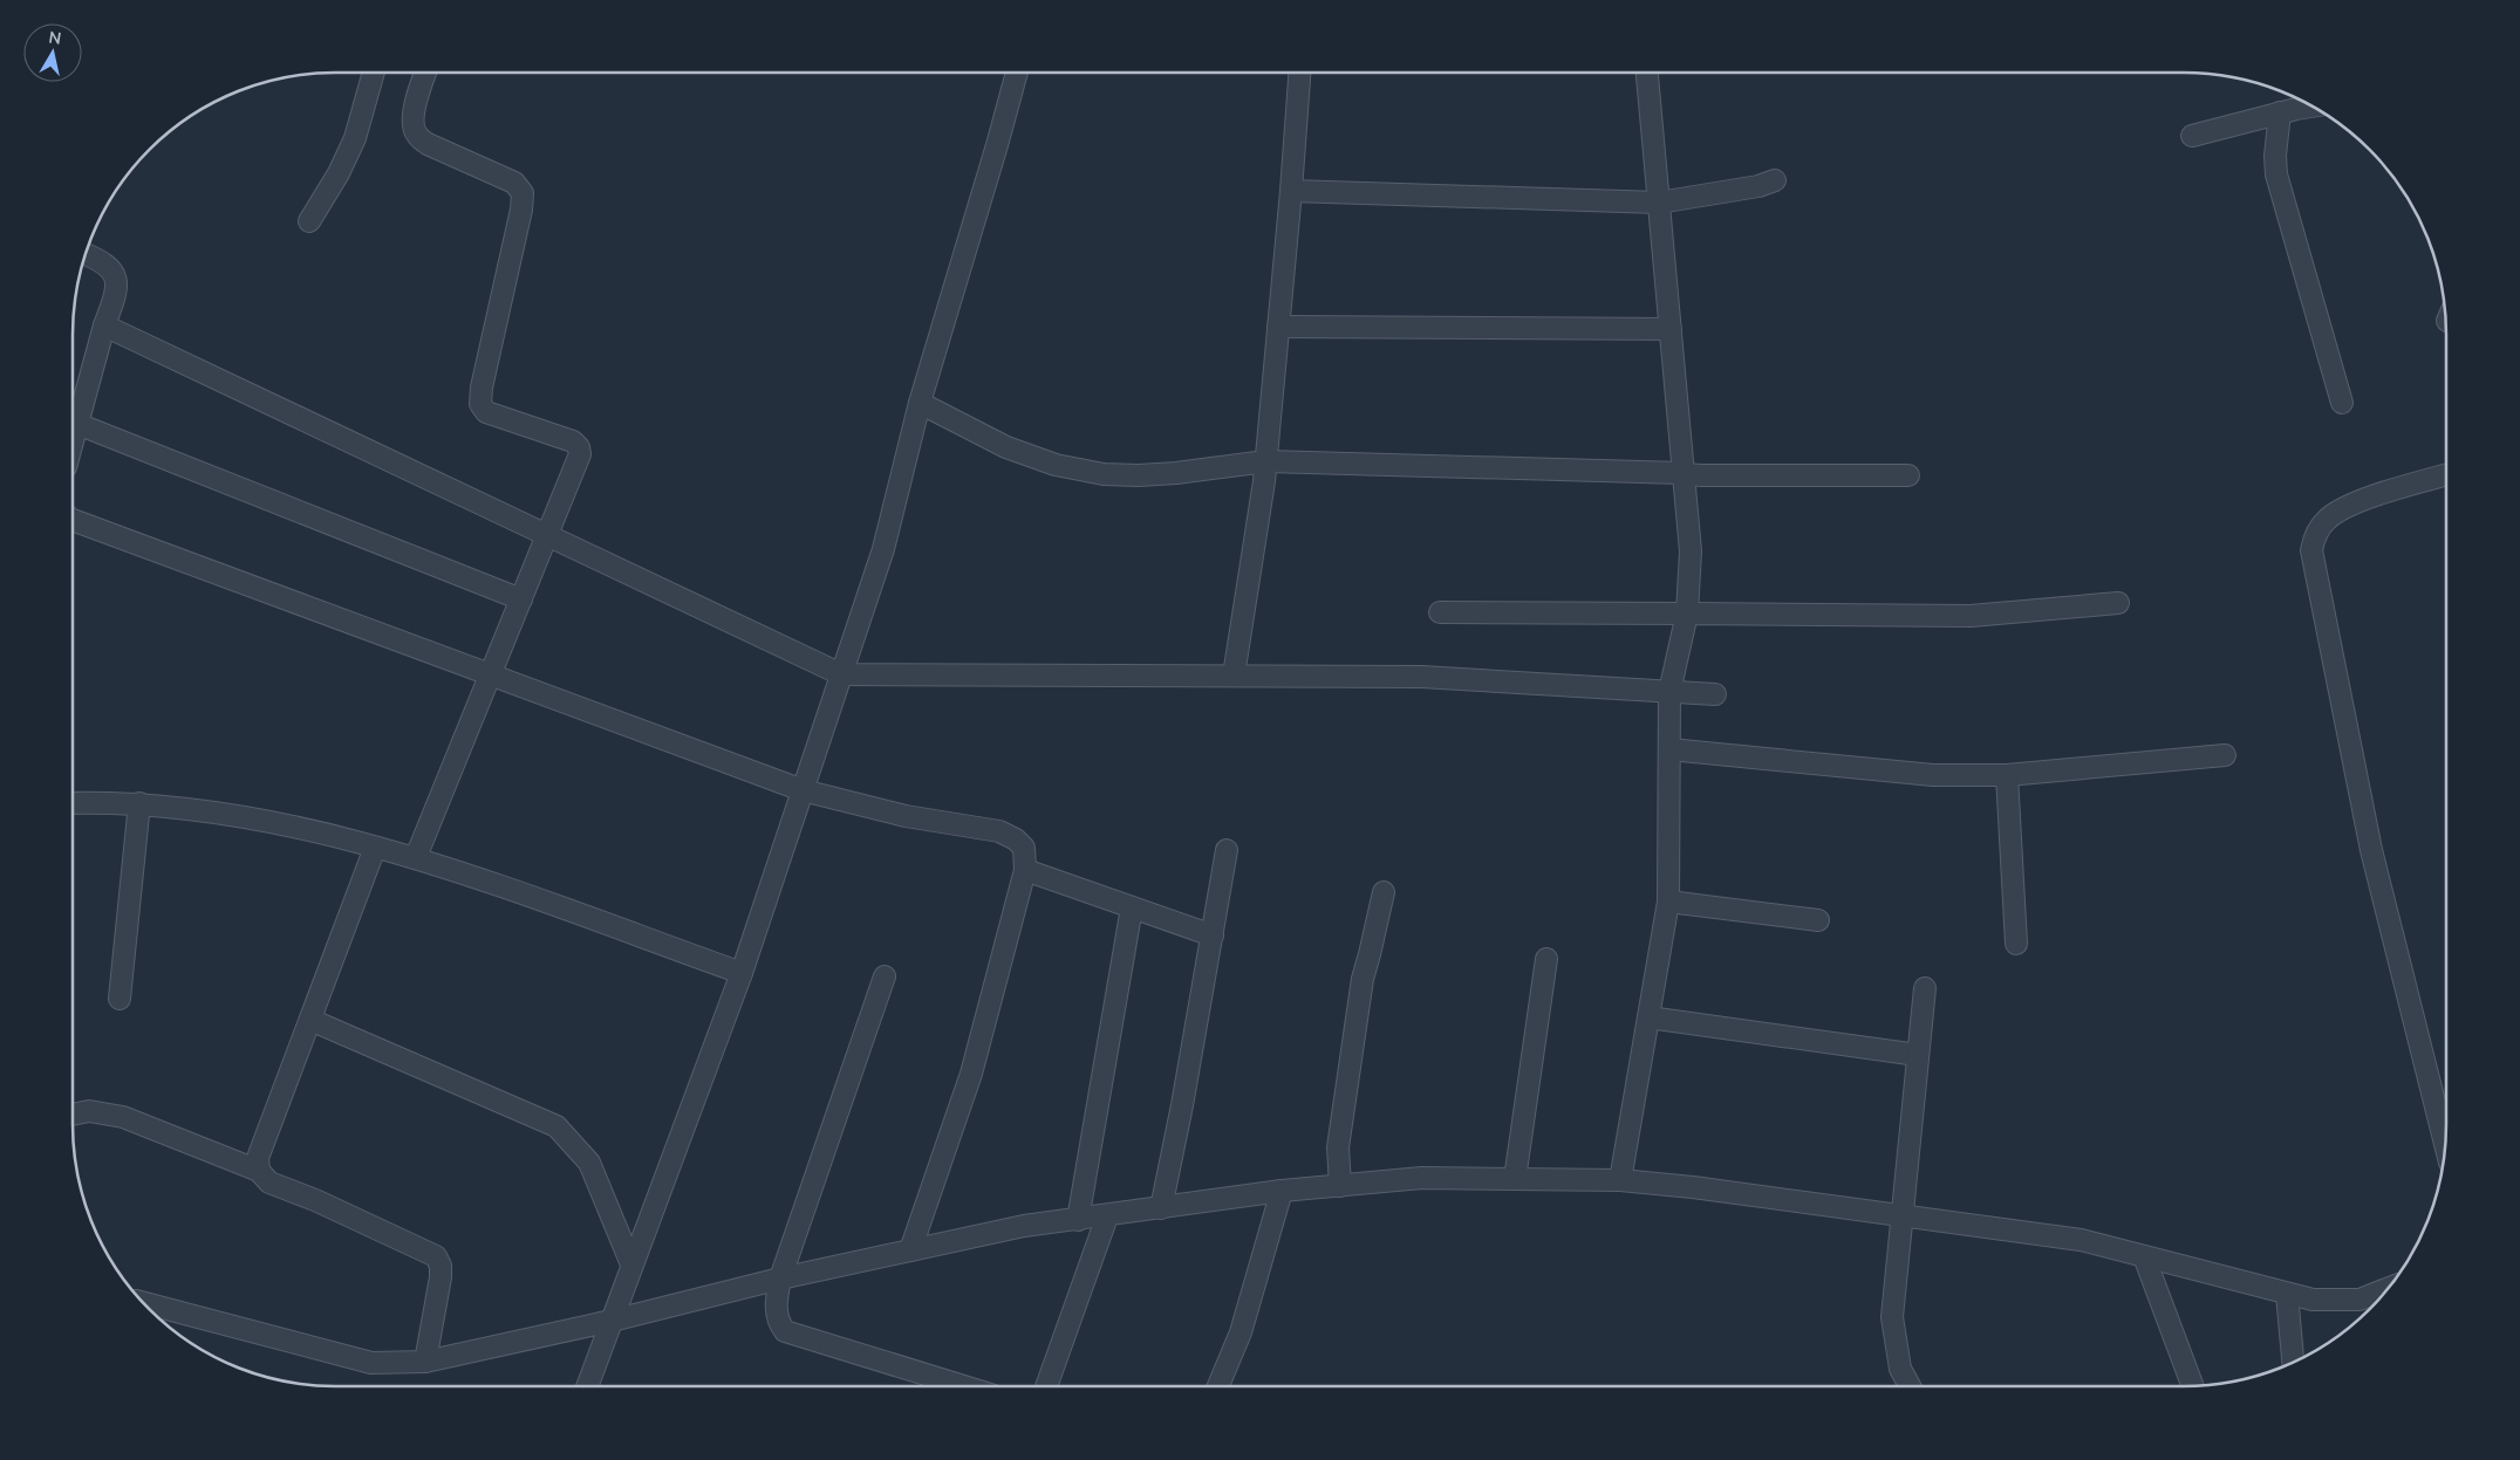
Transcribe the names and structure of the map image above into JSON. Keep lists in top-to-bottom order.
{
  "north": "top"
}
